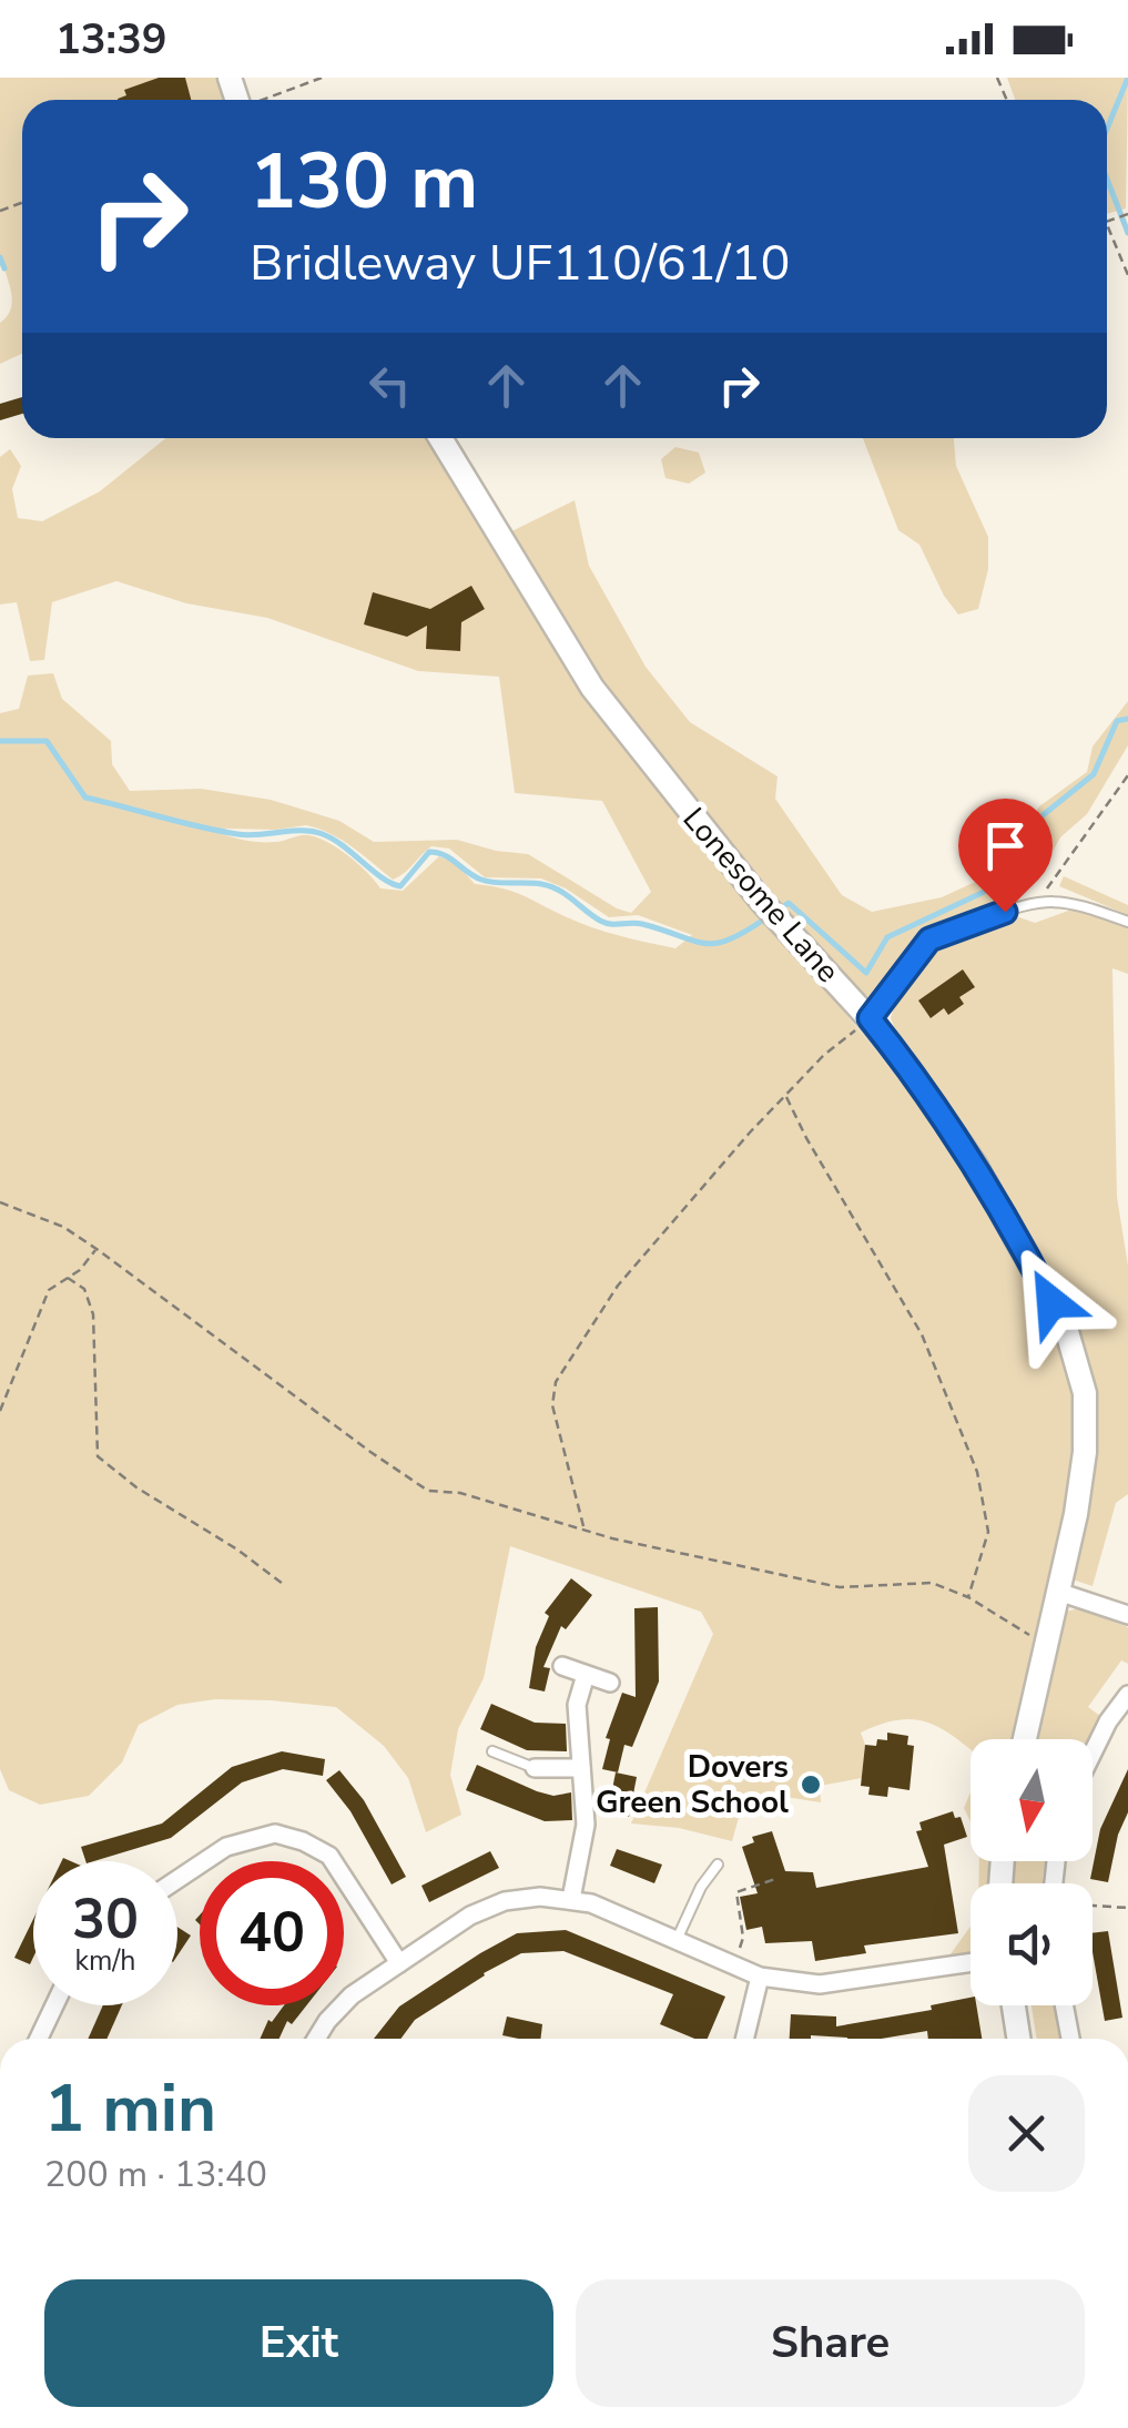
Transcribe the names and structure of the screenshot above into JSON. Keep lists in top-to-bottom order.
{
  "streets": {
    "street": ["Lonesome Lane"]
  },
  "places": ["Dovers Green School"],
  "north": "bottom",
  "page": {
    "status": "13:39",
    "turn": ["130 m", "Bridleway UF110/61/10"],
    "speed": "30 km/h",
    "limit": "40",
    "heading": ["1 min", "200 m · 13:40"],
    "buttons": ["Exit", "Share"]
  }
}
